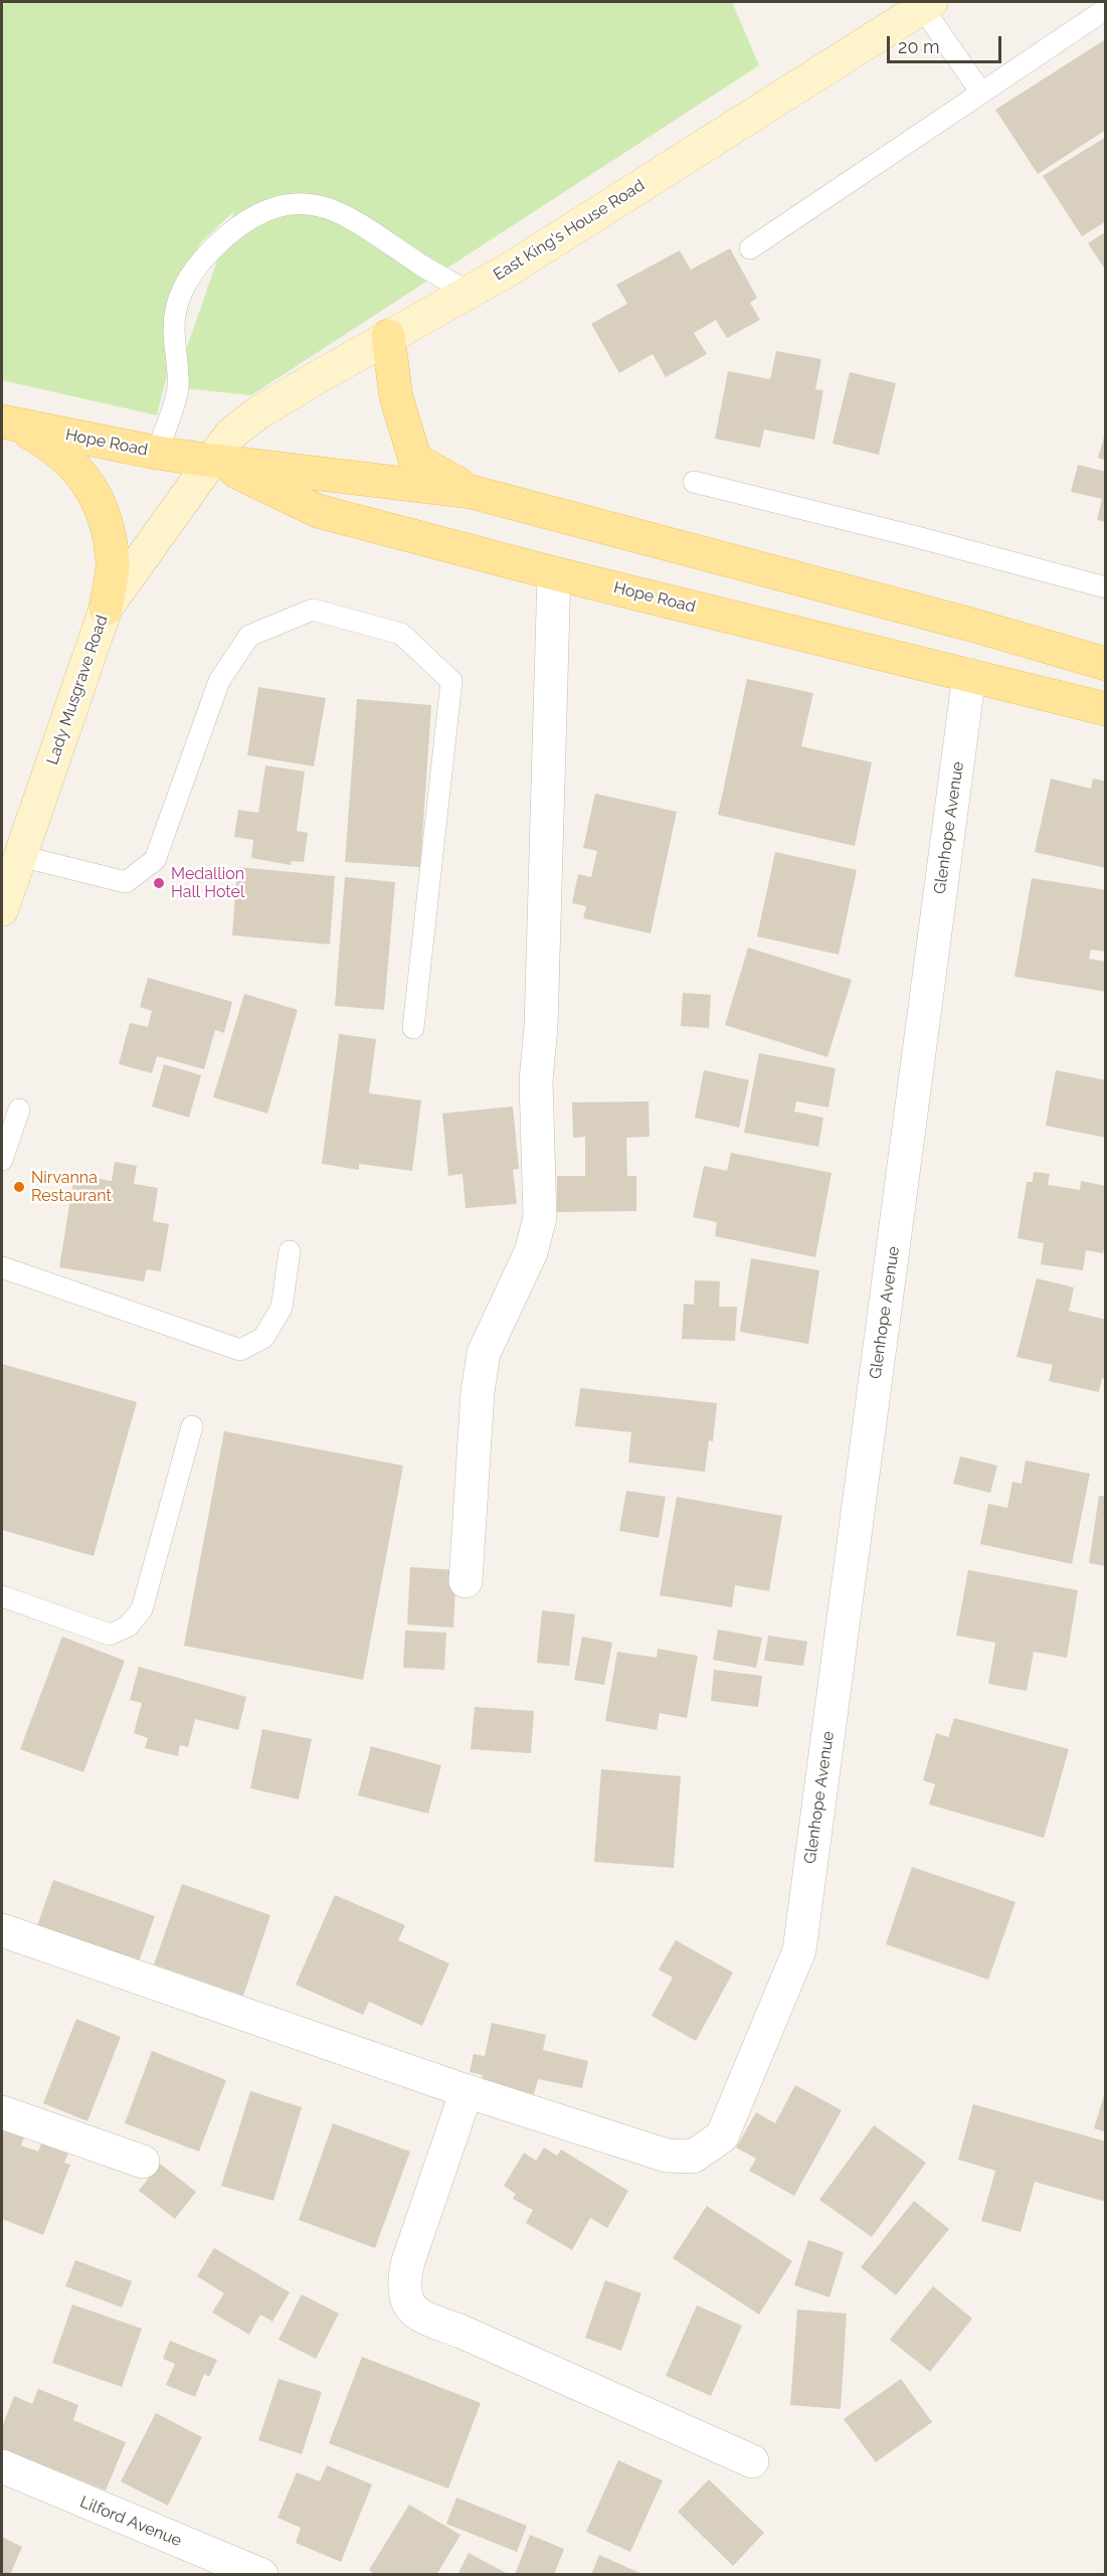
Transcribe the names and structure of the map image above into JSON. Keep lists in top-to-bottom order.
{
  "streets": {
    "main road": ["East King's House Road", "Hope Road", "Lady Musgrave Road"],
    "street": ["Glenhope Avenue", "Lilford Avenue"]
  },
  "crossings": [
    ["East King's House Road", "Hope Road"],
    ["East King's House Road", "Lady Musgrave Road"],
    ["Hope Road", "Lady Musgrave Road"],
    ["Hope Road", "Glenhope Avenue"]
  ],
  "places": ["Medallion Hall Hotel", "Nirvanna Restaurant"],
  "scale_bar": "20 m"
}
